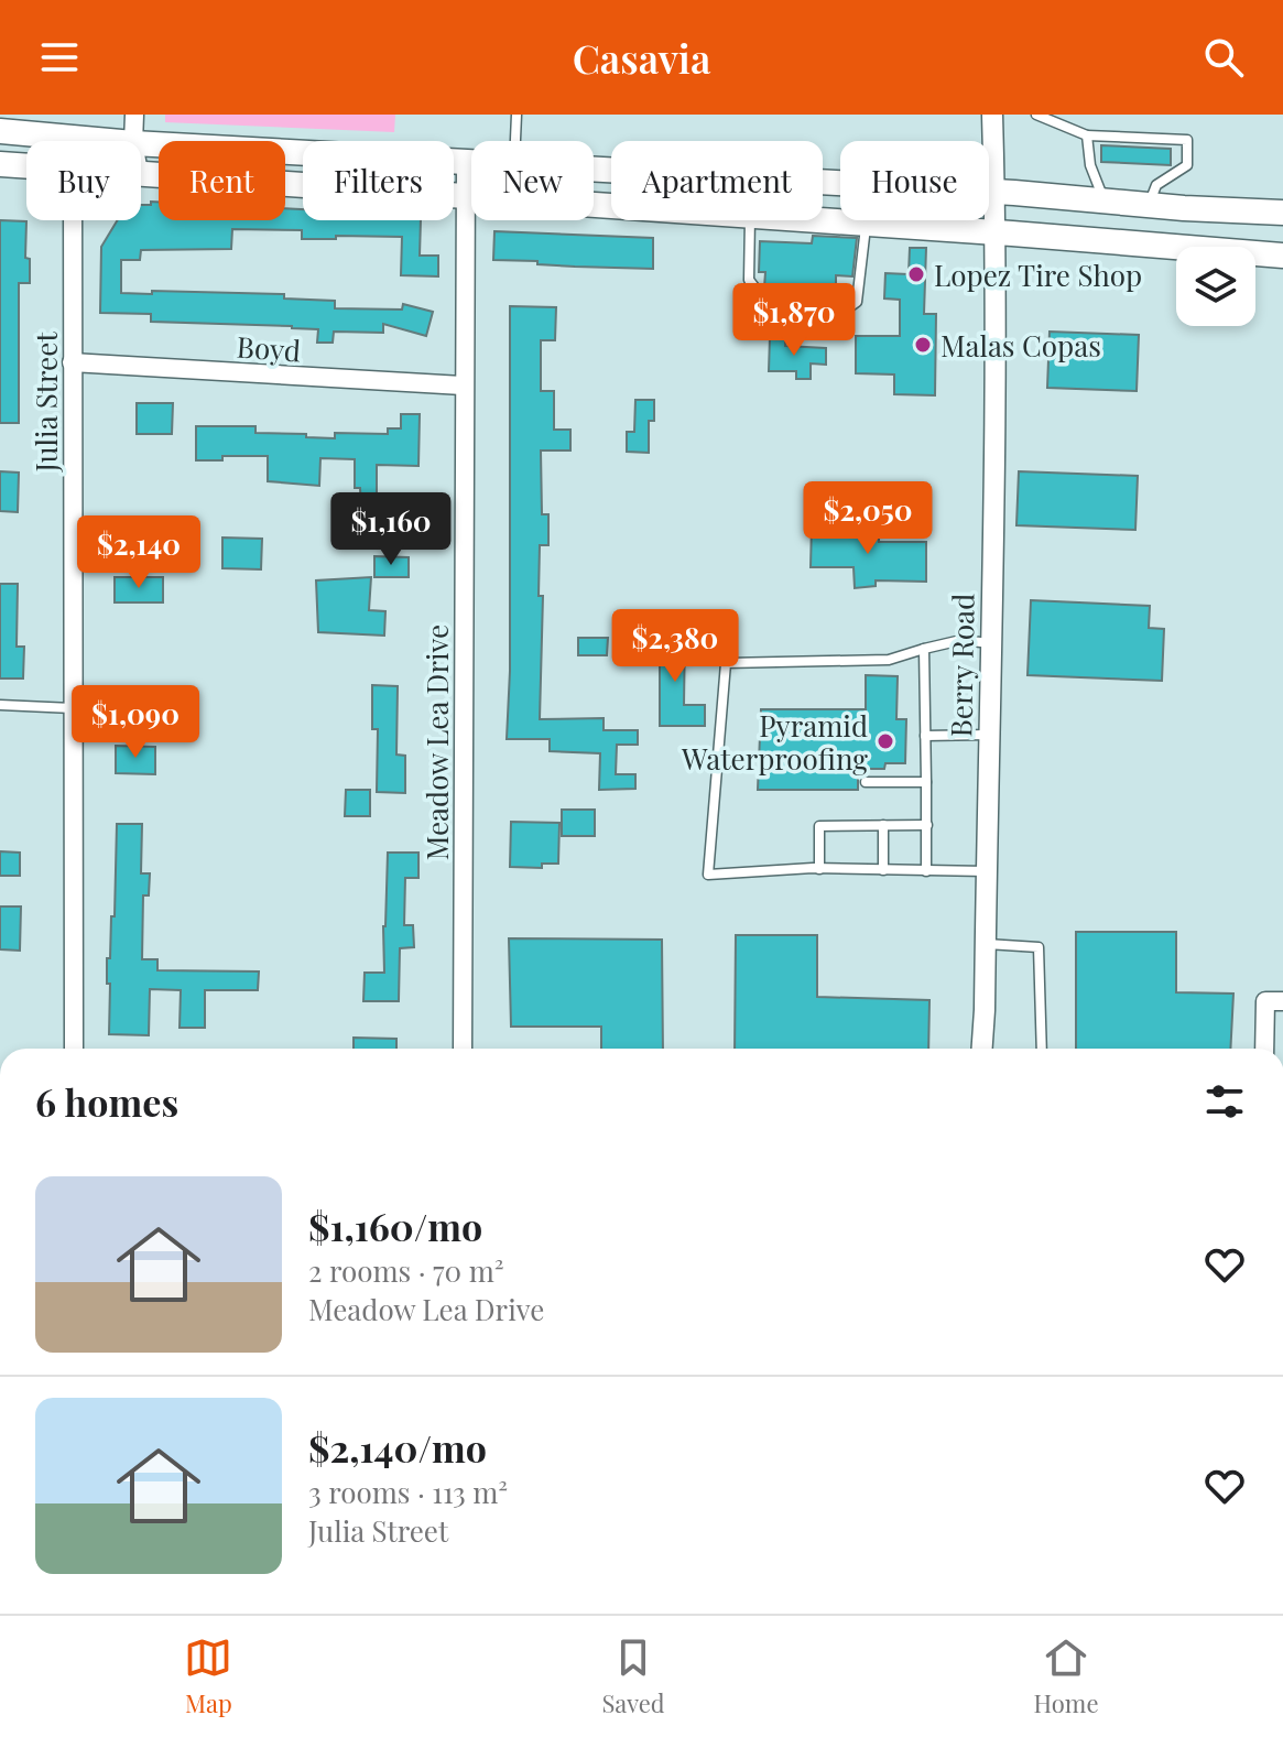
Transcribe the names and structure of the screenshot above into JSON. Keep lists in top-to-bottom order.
{
  "streets": {
    "street": [
      "Boyd",
      "Julia Street",
      "Berry Road",
      "Meadow Lea Drive"
    ]
  },
  "crossings": [
    ["Boyd", "Julia Street"],
    ["Boyd", "Meadow Lea Drive"]
  ],
  "places": ["Lopez Tire Shop", "Malas Copas", "Pyramid Waterproofing"],
  "page": {
    "header": "Casavia",
    "chip": [
      "Buy",
      "Rent",
      "Filters",
      "New",
      "Apartment",
      "House"
    ],
    "price": [
      "$1,870",
      "$2,050",
      "$1,160",
      "$2,140",
      "$2,380",
      "$1,090"
    ],
    "heading": "6 homes",
    "list": [
      {
        "name": "$1,160/mo",
        "note": "2 rooms · 70 m² · Meadow Lea Drive"
      },
      {
        "name": "$2,140/mo",
        "note": "3 rooms · 113 m² · Julia Street"
      }
    ],
    "tabs": ["Map", "Saved", "Home"]
  }
}
